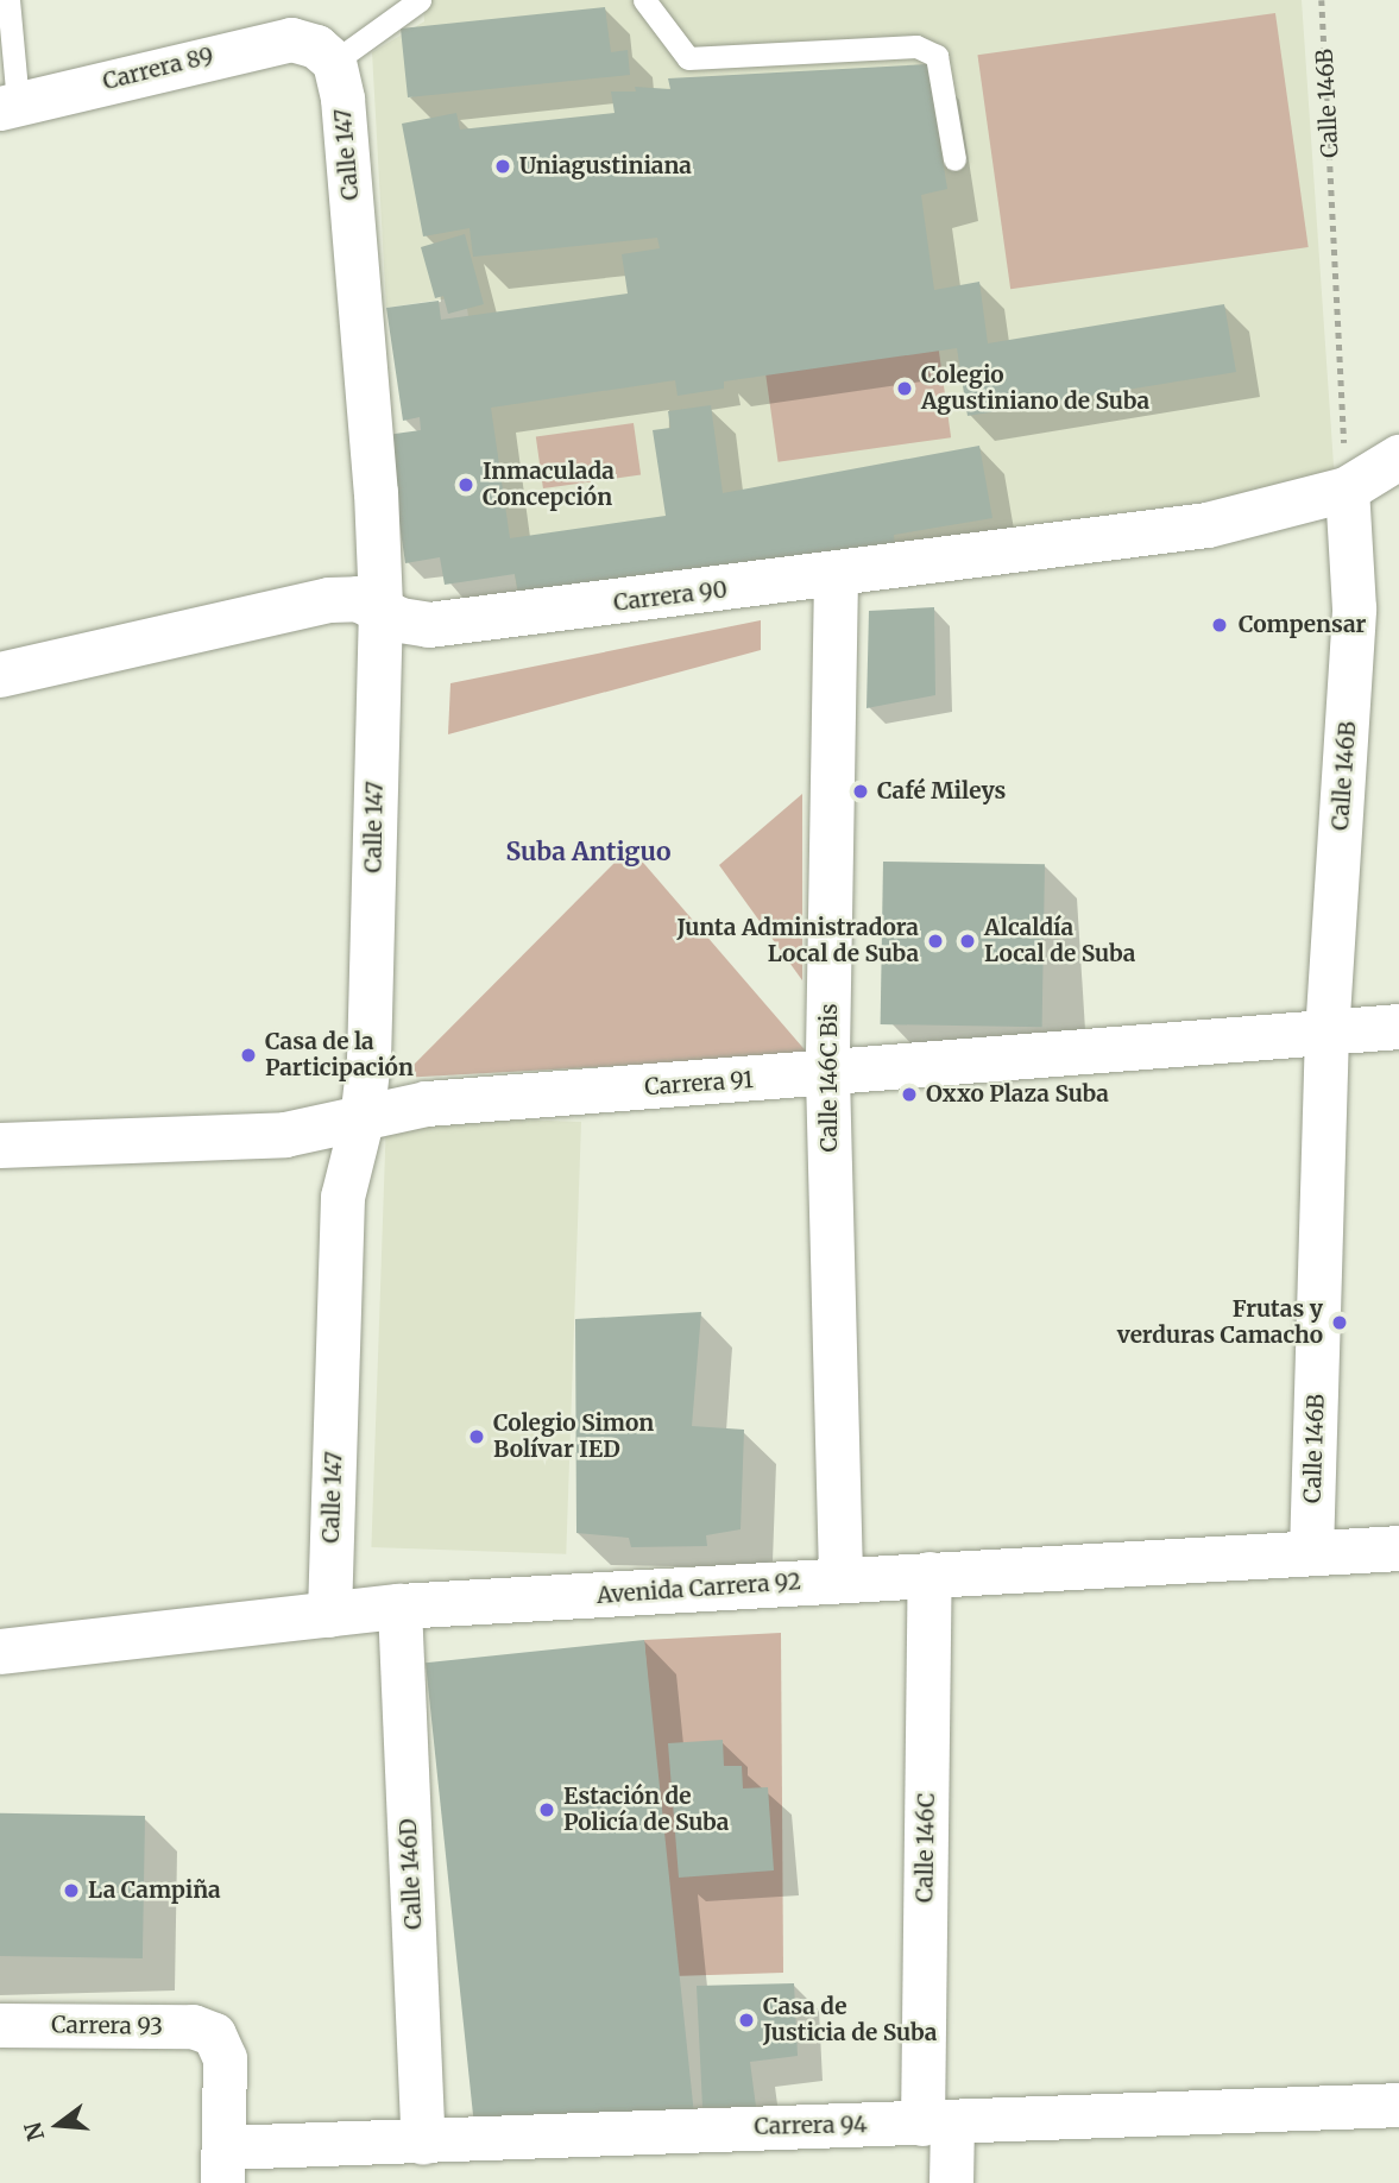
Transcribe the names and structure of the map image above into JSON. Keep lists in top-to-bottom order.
{
  "streets": {
    "street": [
      "Carrera 89",
      "Calle 146B",
      "Calle 147",
      "Carrera 90",
      "Calle 146C Bis",
      "Carrera 91",
      "Avenida Carrera 92",
      "Calle 146C",
      "Calle 146D",
      "Carrera 93",
      "Carrera 94"
    ]
  },
  "crossings": [
    ["Carrera 89", "Calle 147"],
    ["Calle 146B", "Carrera 90"],
    ["Calle 146B", "Carrera 91"],
    ["Calle 146B", "Avenida Carrera 92"],
    ["Calle 147", "Carrera 90"],
    ["Calle 147", "Carrera 91"],
    ["Calle 147", "Avenida Carrera 92"],
    ["Carrera 90", "Calle 146C Bis"],
    ["Calle 146C Bis", "Carrera 91"],
    ["Calle 146C Bis", "Avenida Carrera 92"],
    ["Avenida Carrera 92", "Calle 146C"],
    ["Avenida Carrera 92", "Calle 146D"],
    ["Calle 146C", "Carrera 94"],
    ["Calle 146D", "Carrera 94"],
    ["Carrera 93", "Carrera 94"]
  ],
  "districts": ["Suba Antiguo"],
  "places": [
    "Uniagustiniana",
    "Colegio Agustiniano de Suba",
    "Inmaculada Concepción",
    "Compensar",
    "Café Mileys",
    "Junta Administradora Local de Suba",
    "Alcaldía Local de Suba",
    "Casa de la Participación",
    "Oxxo Plaza Suba",
    "Frutas y verduras Camacho",
    "Colegio Simon Bolívar IED",
    "Estación de Policía de Suba",
    "La Campiña",
    "Casa de Justicia de Suba"
  ],
  "north": "left"
}
